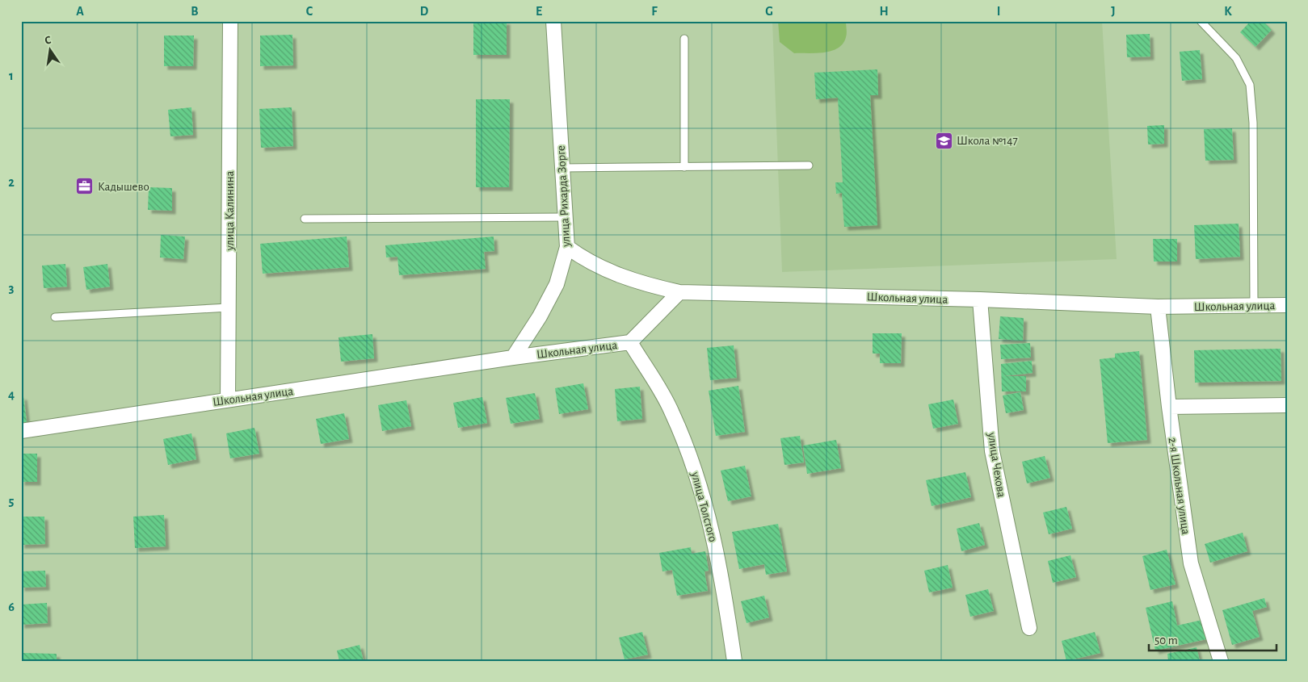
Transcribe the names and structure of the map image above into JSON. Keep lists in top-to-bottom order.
{
  "streets": {
    "street": [
      "улица Рихарда Зорге",
      "улица Калинина",
      "Школьная улица",
      "улица Чехова",
      "2-я Школьная улица",
      "улица Толстого"
    ]
  },
  "crossings": [
    ["улица Рихарда Зорге", "Школьная улица"],
    ["улица Калинина", "Школьная улица"],
    ["Школьная улица", "улица Чехова"],
    ["Школьная улица", "2-я Школьная улица"],
    ["Школьная улица", "улица Толстого"]
  ],
  "places": {
    "school or university": ["Школа №147"],
    "office": ["Кадышево"]
  },
  "scale_bar": "50 m",
  "north": "top",
  "grid": {
    "columns": [
      "A",
      "B",
      "C",
      "D",
      "E",
      "F",
      "G",
      "H",
      "I",
      "J",
      "K"
    ],
    "rows": [
      "1",
      "2",
      "3",
      "4",
      "5",
      "6"
    ]
  }
}
